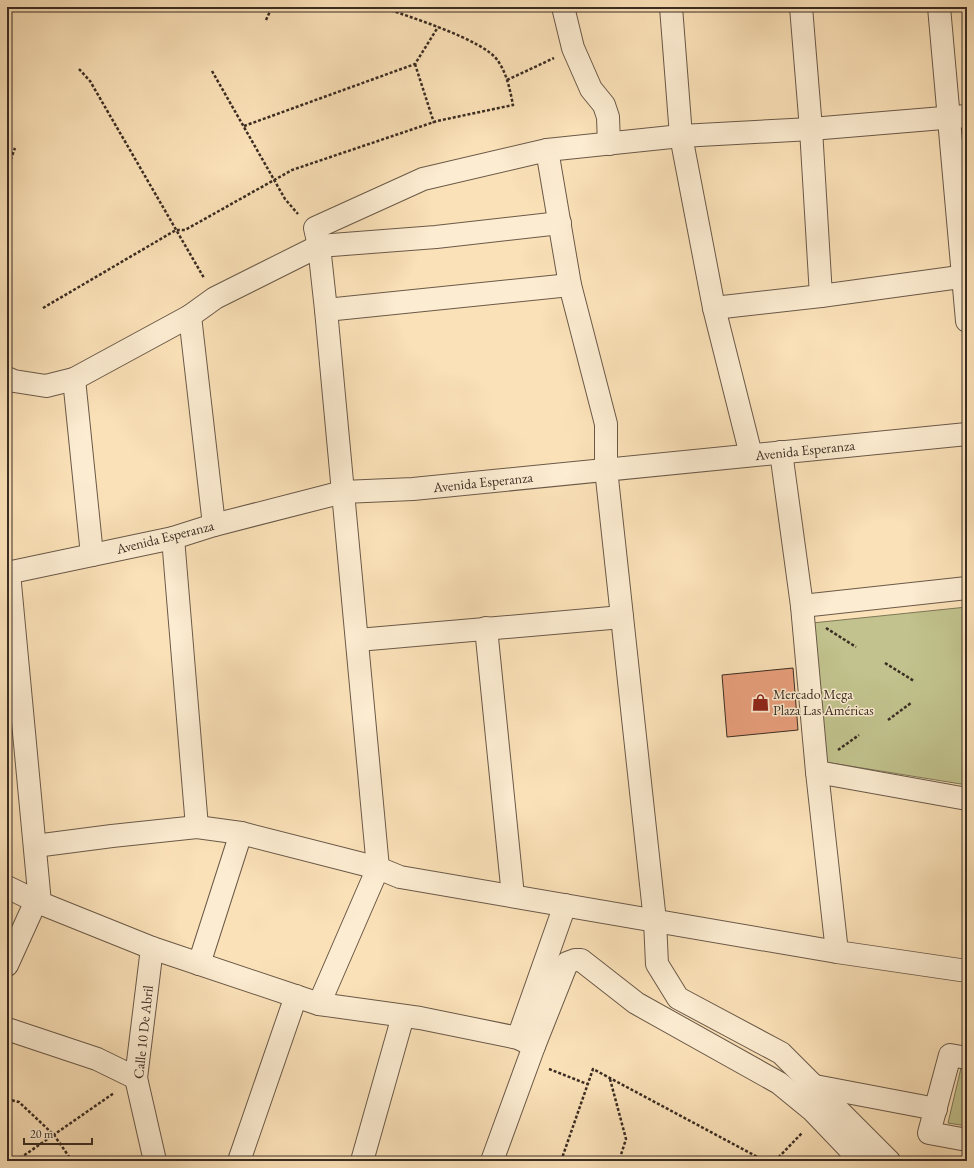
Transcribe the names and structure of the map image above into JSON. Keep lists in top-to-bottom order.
{
  "streets": {
    "street": ["Avenida Esperanza", "Calle 10 De Abril"]
  },
  "places": {
    "shop": ["Mercado Mega Plaza Las Américas"]
  },
  "scale_bar": "20 m"
}
